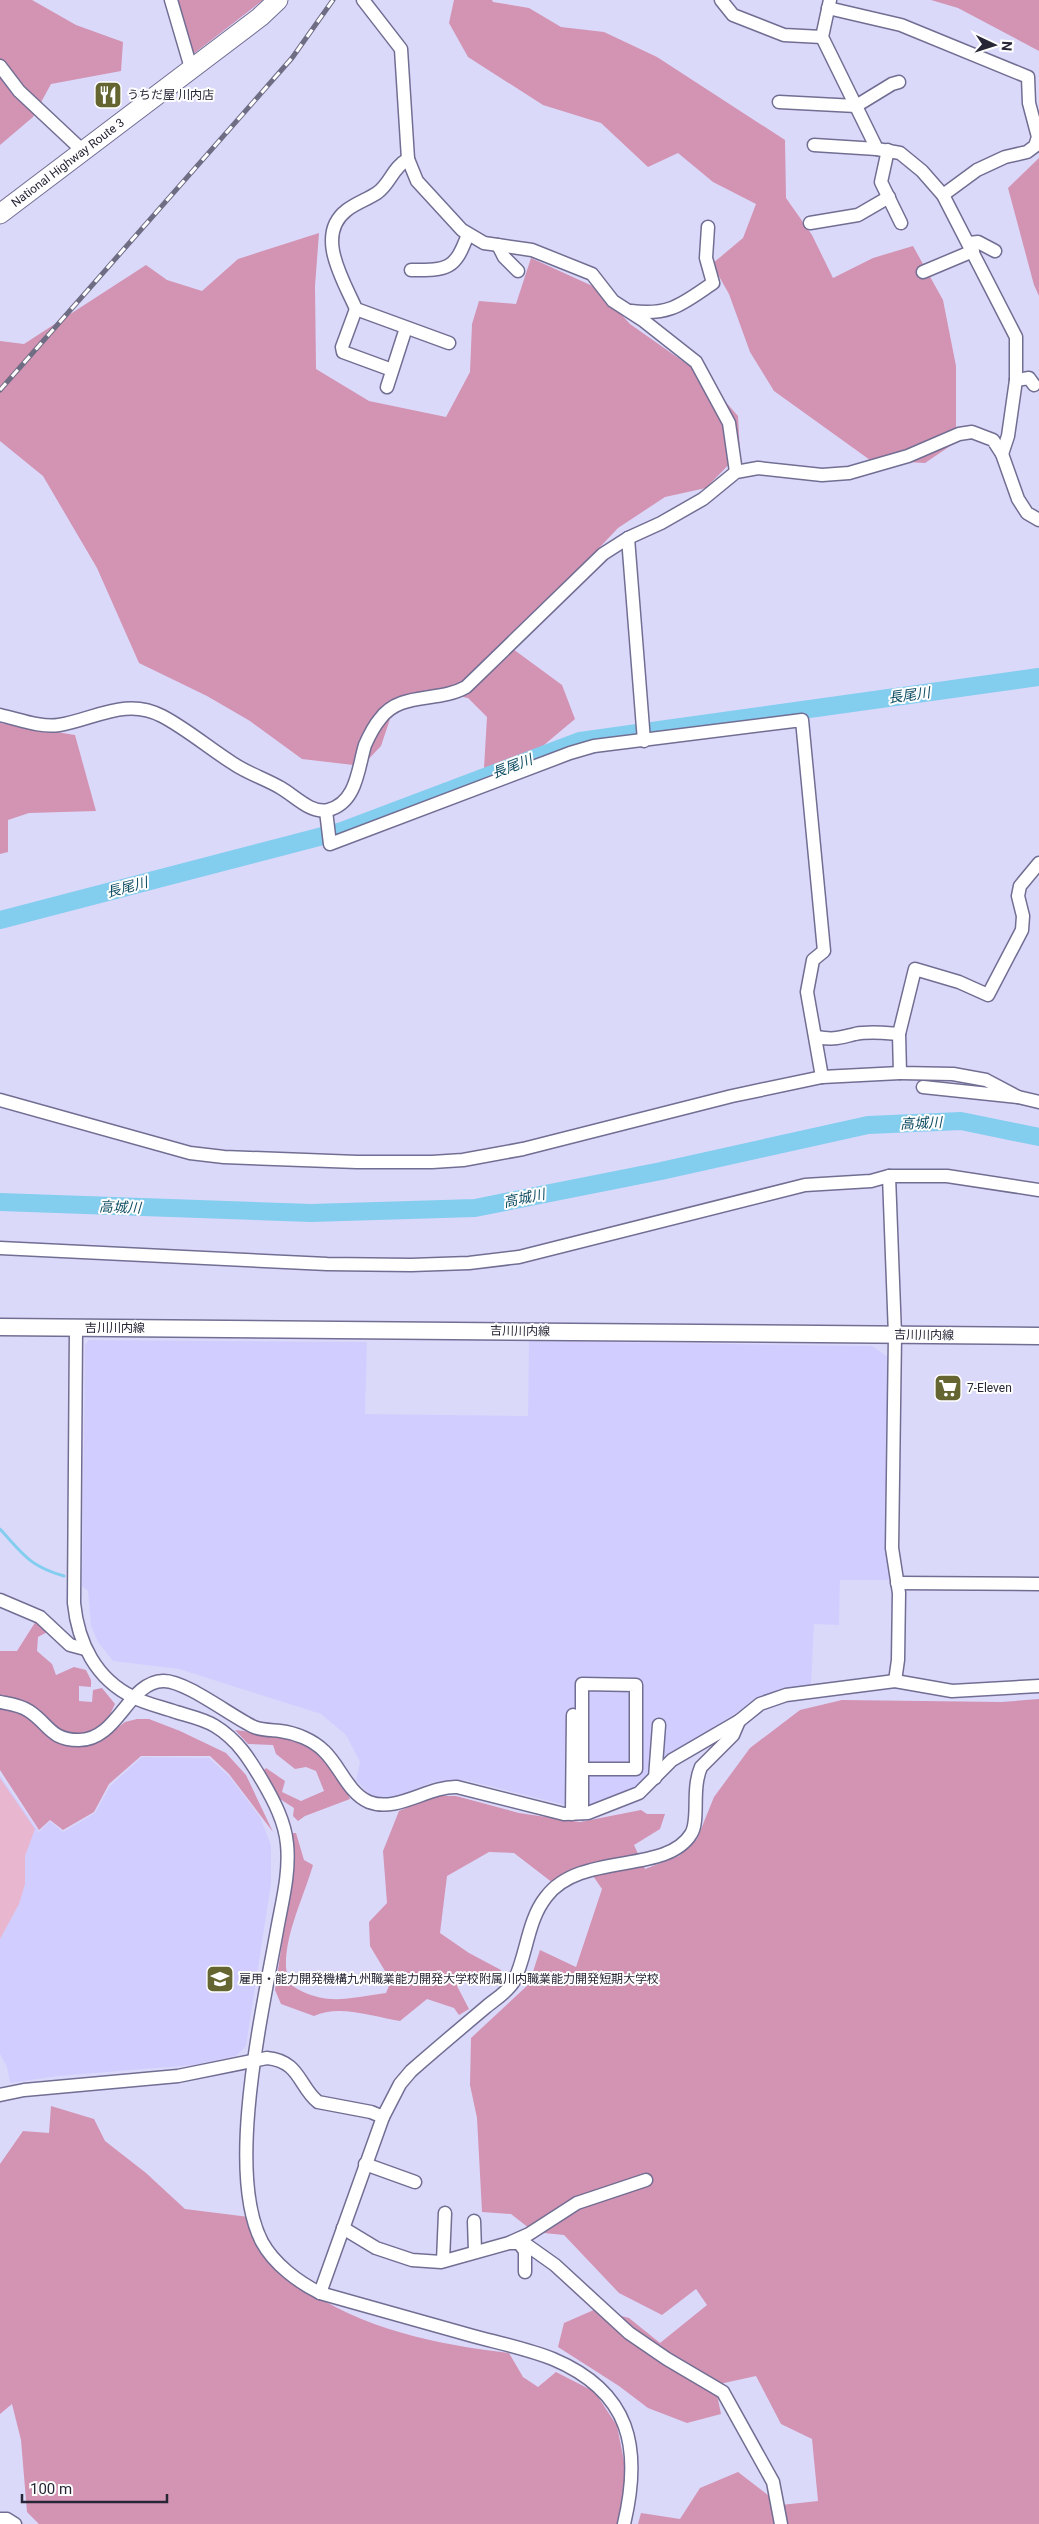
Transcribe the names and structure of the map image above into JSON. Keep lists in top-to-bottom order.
{
  "streets": {
    "highway": ["National Highway Route 3"],
    "main road": ["吉川川内線"]
  },
  "water": ["長尾川", "高城川"],
  "places": {
    "restaurant": ["うちだ屋 川内店"],
    "supermarket": ["7-Eleven"],
    "school or university": ["雇用・能力開発機構九州職業能力開発大学校附属川内職業能力開発短期大学校"]
  },
  "scale_bar": "100 m",
  "north": "right"
}
